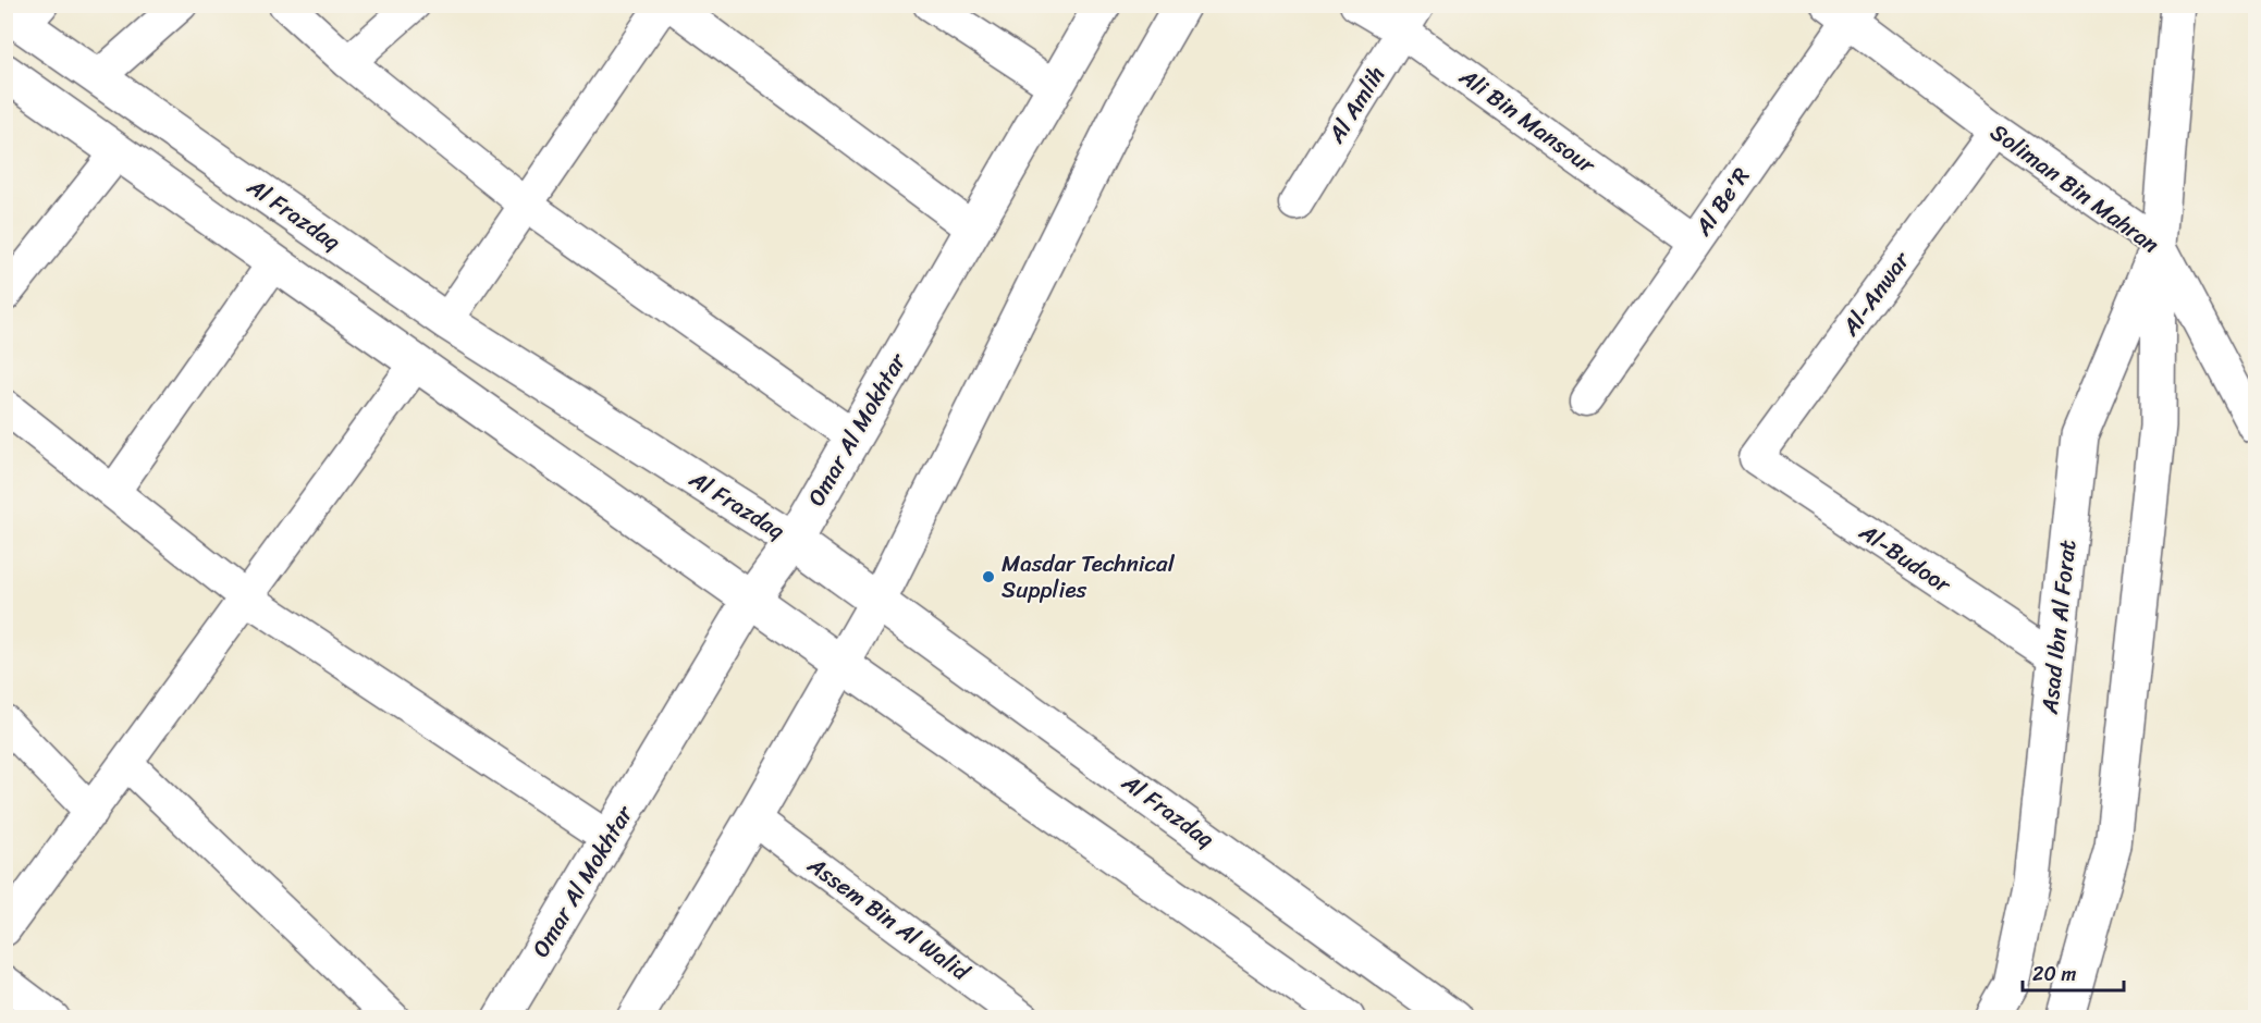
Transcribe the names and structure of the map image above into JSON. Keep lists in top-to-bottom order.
{
  "streets": {
    "street": [
      "Al Amlih",
      "Ali Bin Mansour",
      "Soliman Bin Mahran",
      "Al Be'R",
      "Al Frazdaq",
      "Al-Anwar",
      "Omar Al Mokhtar",
      "Al-Budoor",
      "Asad Ibn Al Forat",
      "Assem Bin Al Walid"
    ]
  },
  "crossings": [
    ["Al Amlih", "Ali Bin Mansour"],
    ["Ali Bin Mansour", "Al Be'R"],
    ["Soliman Bin Mahran", "Al Be'R"],
    ["Soliman Bin Mahran", "Al-Anwar"],
    ["Soliman Bin Mahran", "Asad Ibn Al Forat"],
    ["Al Frazdaq", "Omar Al Mokhtar"],
    ["Al-Anwar", "Al-Budoor"],
    ["Al-Budoor", "Asad Ibn Al Forat"]
  ],
  "places": ["Masdar Technical Supplies"],
  "scale_bar": "20 m"
}
